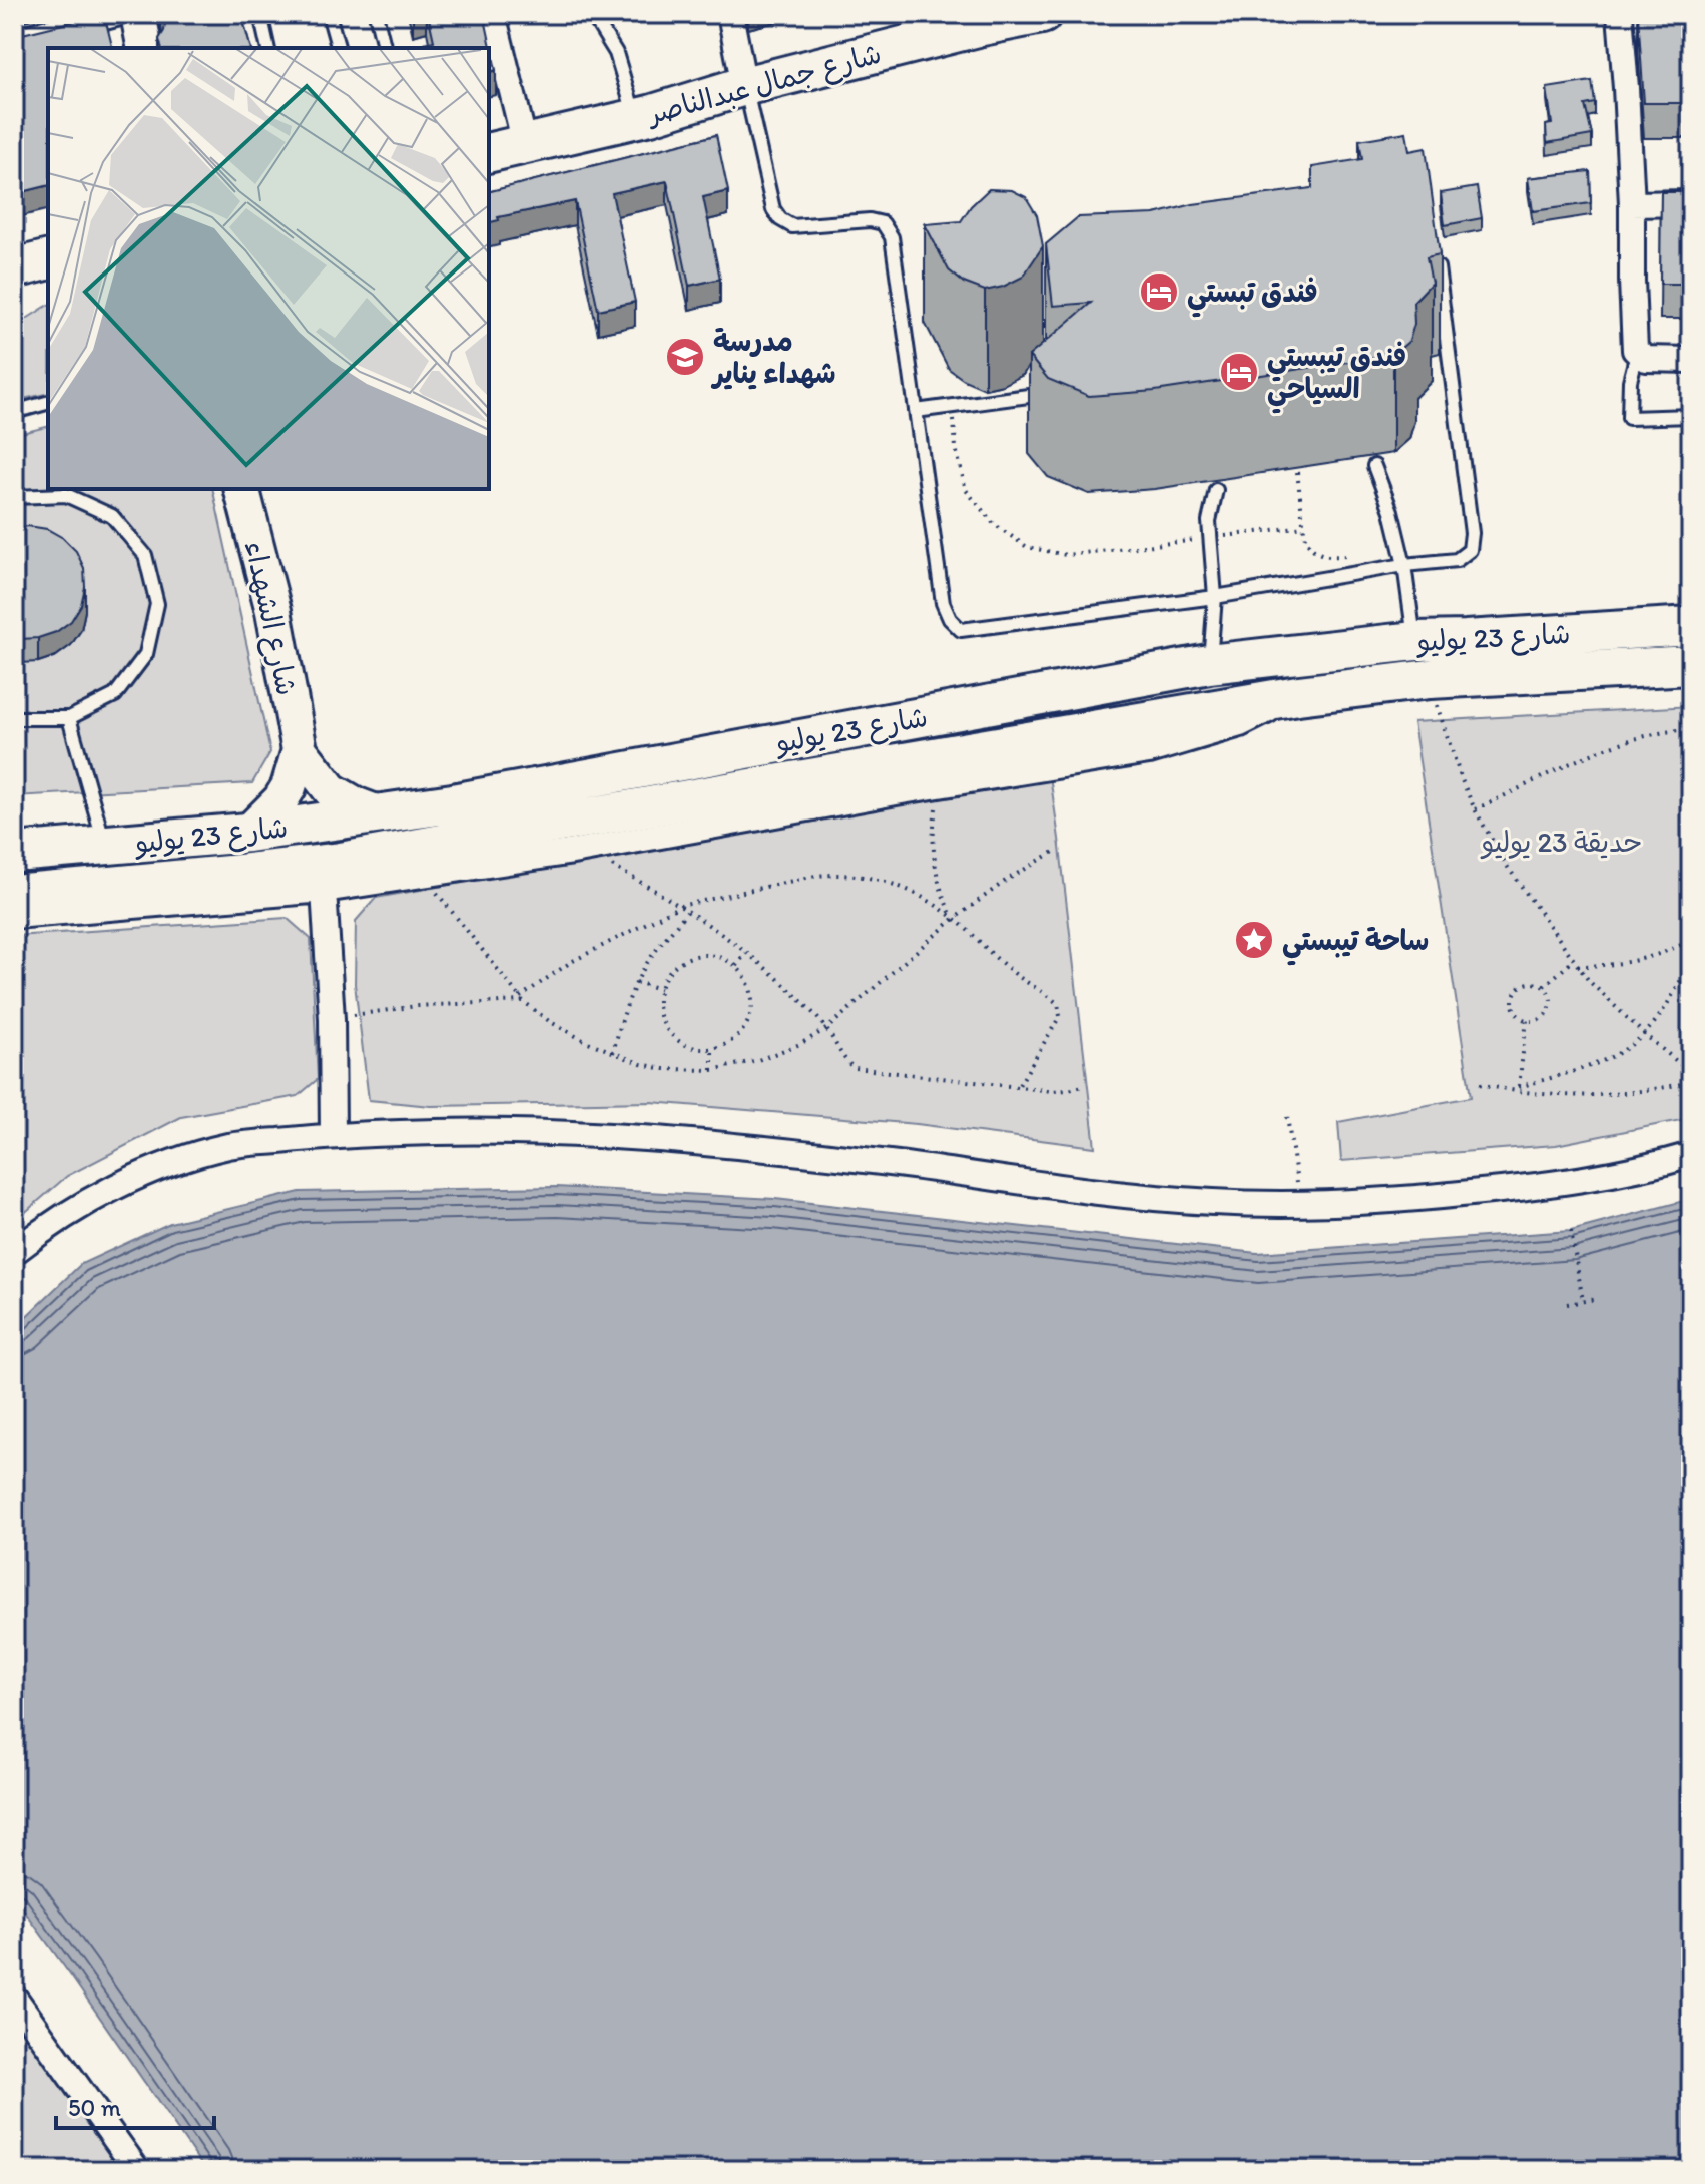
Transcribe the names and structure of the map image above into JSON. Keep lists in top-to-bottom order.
{
  "streets": {
    "main road": ["شارع جمال عبدالناصر", "شارع 23 يوليو"],
    "street": ["شارع الشهداء"]
  },
  "crossings": [
    ["شارع الشهداء", "شارع 23 يوليو"]
  ],
  "parks": ["حديقة 23 يوليو"],
  "places": {
    "hotel": ["فندق تبستي", "فندق تيبستي السياحي"],
    "school or university": ["مدرسة شهداء يناير"],
    "place": ["ساحة تيبستي"]
  },
  "scale_bar": "50 m"
}
